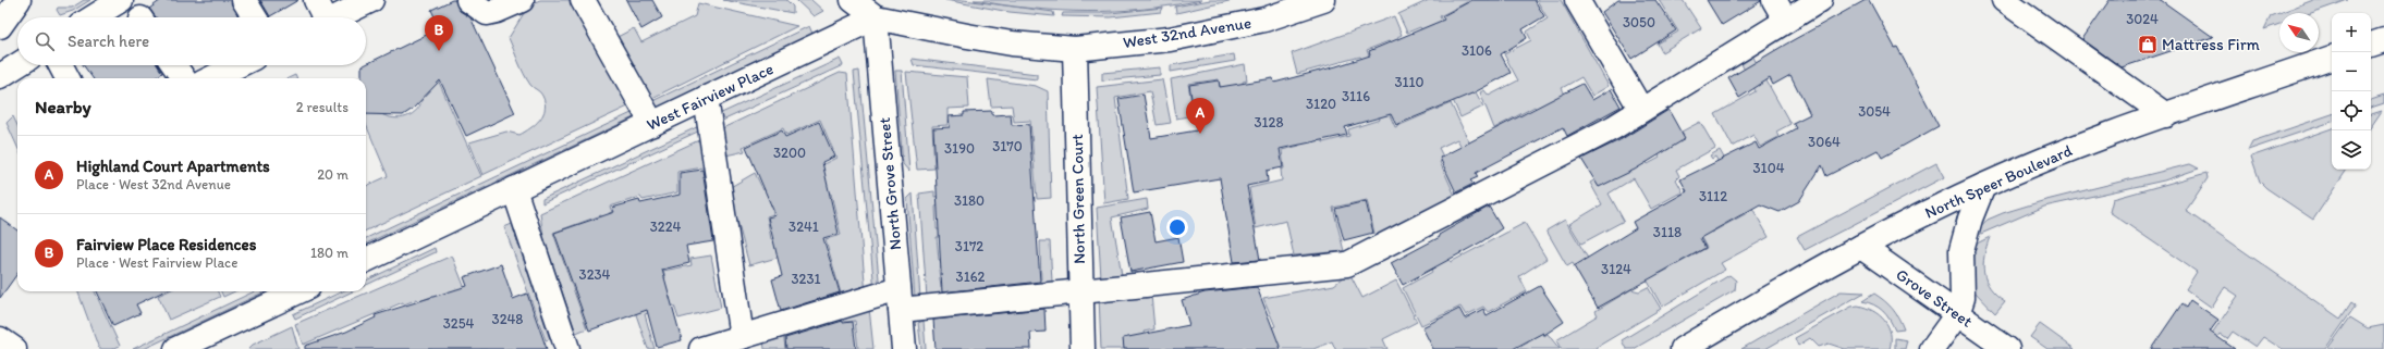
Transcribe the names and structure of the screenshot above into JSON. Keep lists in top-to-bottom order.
{
  "streets": {
    "street": [
      "West 32nd Avenue",
      "West Fairview Place",
      "North Speer Boulevard",
      "North Grove Street",
      "North Green Court",
      "Grove Street"
    ]
  },
  "crossings": [
    ["West 32nd Avenue", "North Green Court"],
    ["West Fairview Place", "North Grove Street"],
    ["North Speer Boulevard", "Grove Street"]
  ],
  "places": {
    "shop": ["Mattress Firm"]
  },
  "house_numbers": [
    "3024",
    "3050",
    "3106",
    "3110",
    "3116",
    "3120",
    "3054",
    "3128",
    "3064",
    "3170",
    "3190",
    "3200",
    "3104",
    "3112",
    "3180",
    "3224",
    "3241",
    "3118",
    "3172",
    "3124",
    "3234",
    "3162",
    "3231",
    "3248",
    "3254"
  ],
  "north": "top left",
  "page": {
    "map_buttons": ["+", "−"],
    "pins": ["B", "A"],
    "search": "Search here",
    "heading": ["Nearby", "2 results"],
    "list": [
      {
        "mark": "A",
        "name": "Highland Court Apartments",
        "note": "Place · West 32nd Avenue",
        "value": "20 m"
      },
      {
        "mark": "B",
        "name": "Fairview Place Residences",
        "note": "Place · West Fairview Place",
        "value": "180 m"
      }
    ]
  }
}
